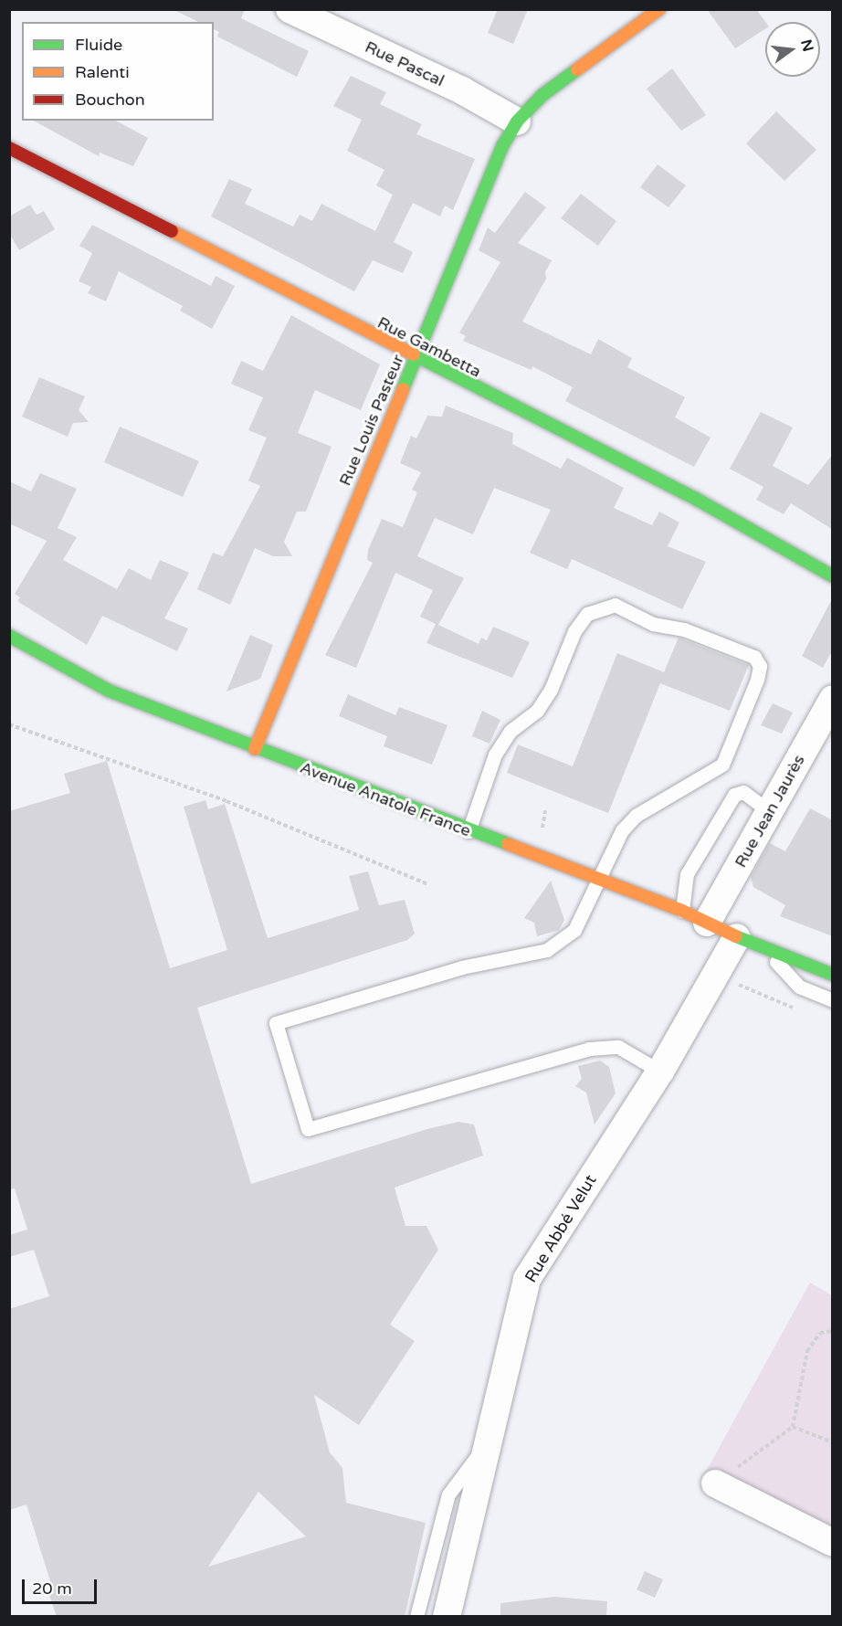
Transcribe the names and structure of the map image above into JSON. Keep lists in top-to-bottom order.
{
  "streets": {
    "street": [
      "Rue Pascal",
      "Rue Gambetta",
      "Rue Louis Pasteur",
      "Avenue Anatole France",
      "Rue Jean Jaurès",
      "Rue Abbé Velut"
    ]
  },
  "crossings": [
    ["Rue Pascal", "Rue Louis Pasteur"],
    ["Rue Gambetta", "Rue Louis Pasteur"],
    ["Rue Louis Pasteur", "Avenue Anatole France"],
    ["Avenue Anatole France", "Rue Jean Jaurès"],
    ["Avenue Anatole France", "Rue Abbé Velut"]
  ],
  "legend": ["Fluide", "Ralenti", "Bouchon"],
  "scale_bar": "20 m",
  "north": "right"
}
